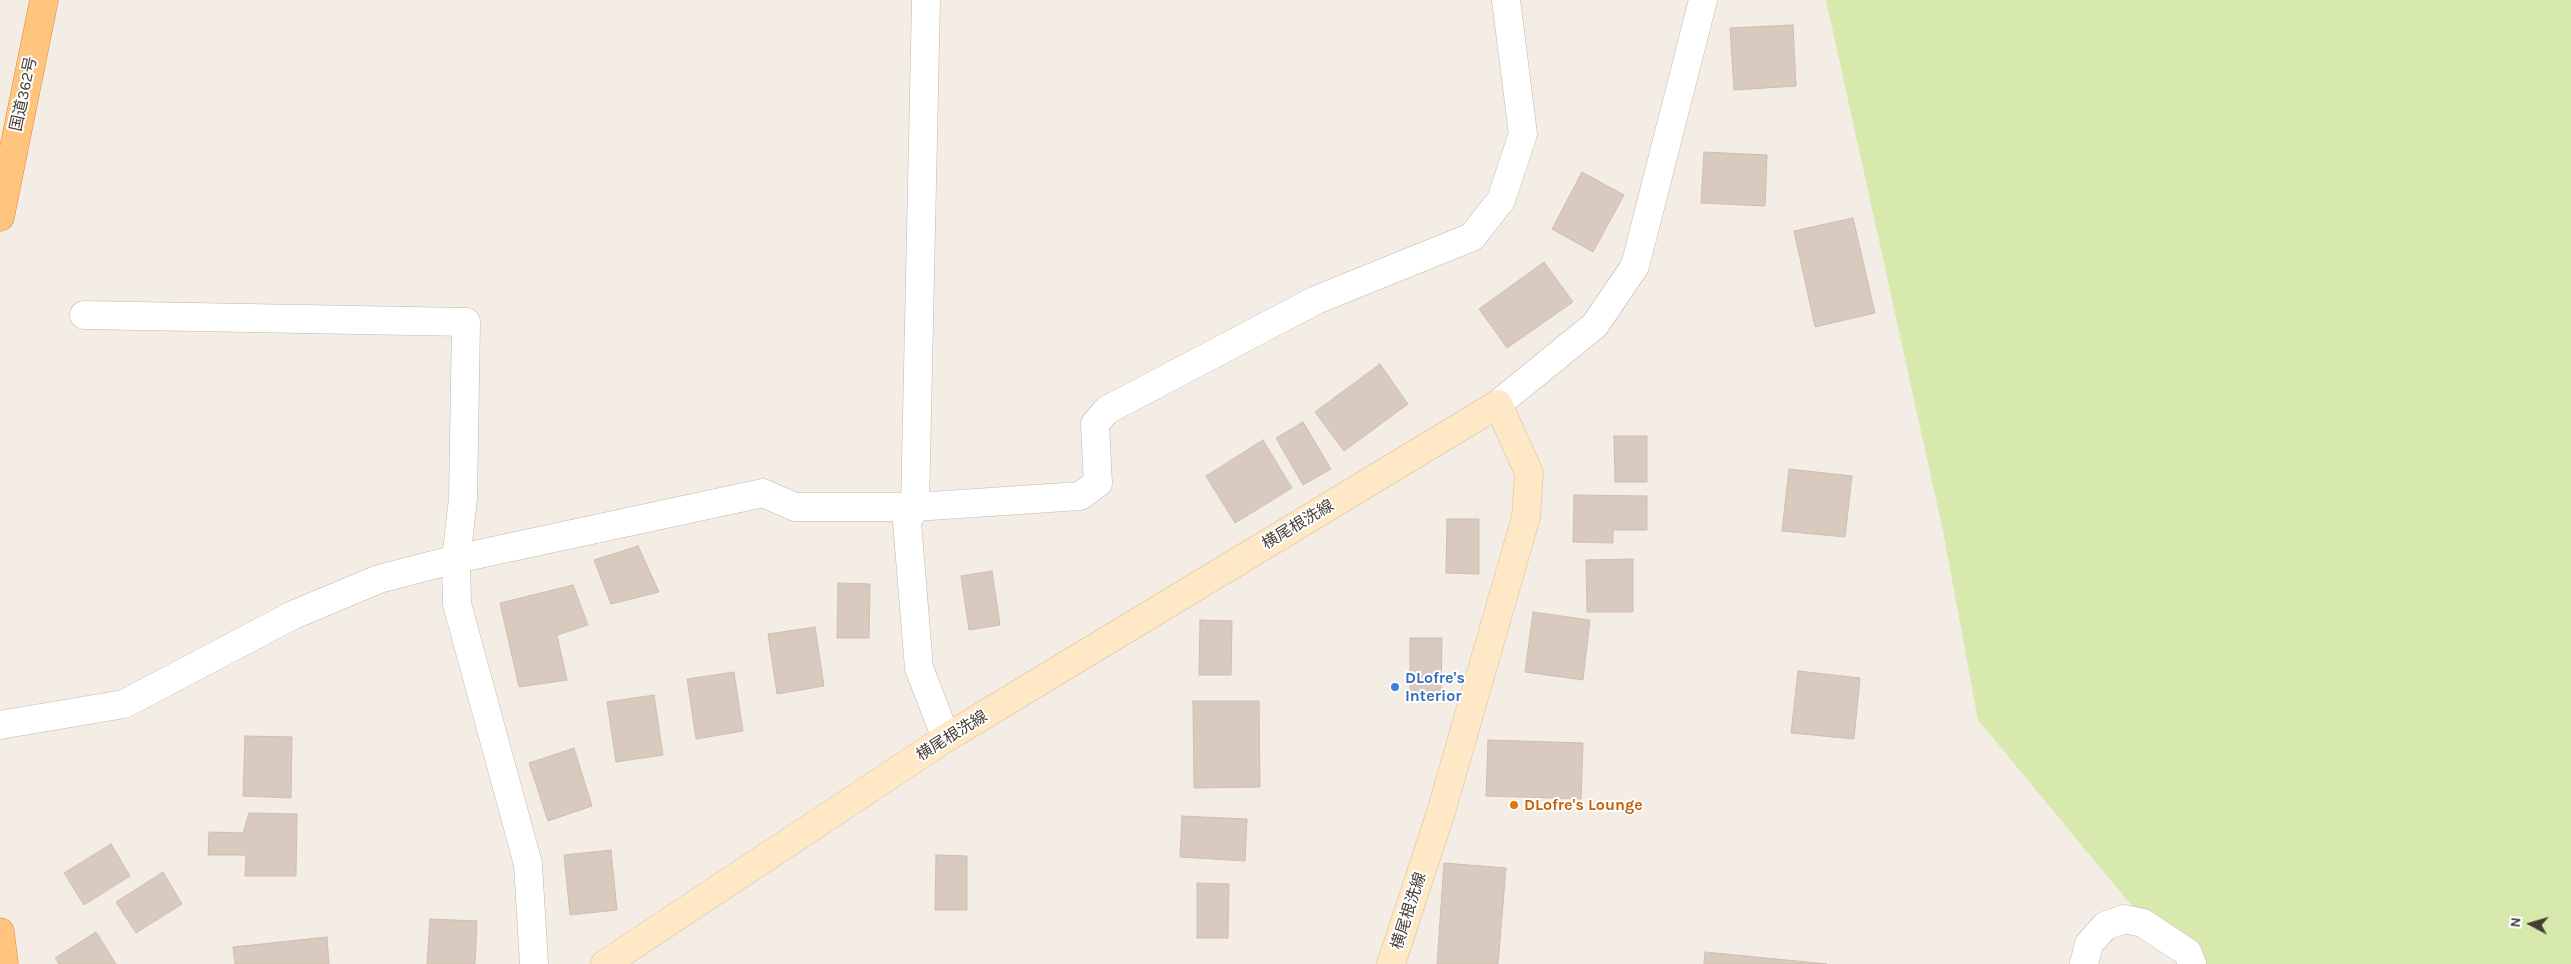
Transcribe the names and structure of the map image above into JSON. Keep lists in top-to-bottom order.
{
  "streets": {
    "highway": ["国道362号"],
    "main road": ["横尾根洗線"]
  },
  "places": ["DLofre's Interior", "DLofre's Lounge"],
  "north": "left"
}
